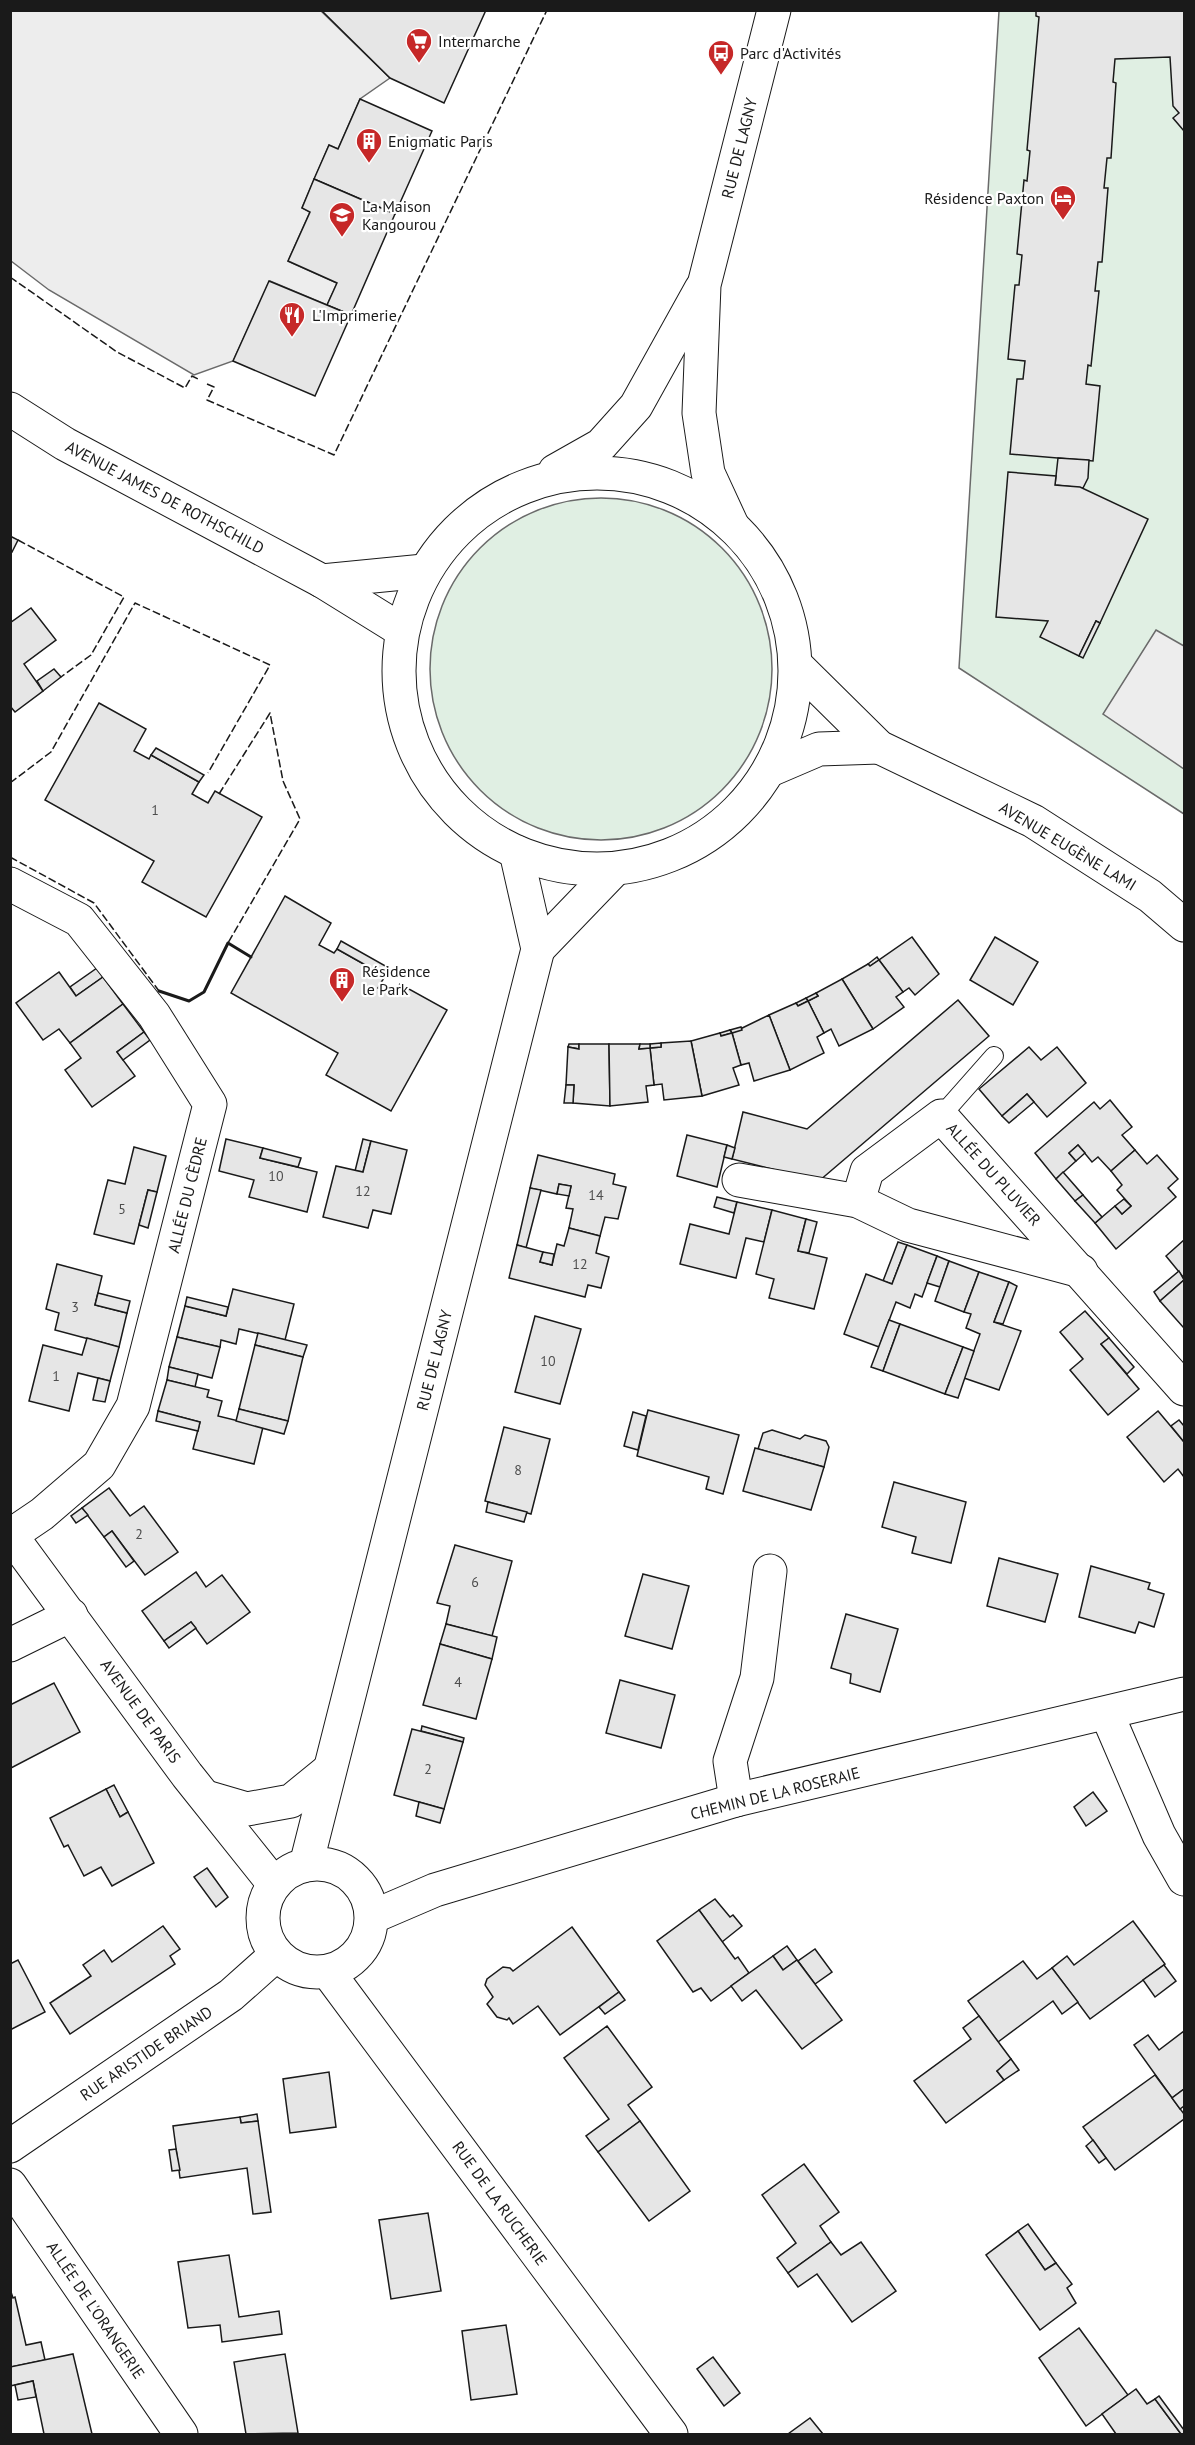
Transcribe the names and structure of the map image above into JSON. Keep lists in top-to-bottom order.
{
  "streets": {
    "street": [
      "RUE DE LAGNY",
      "AVENUE JAMES DE ROTHSCHILD",
      "AVENUE EUGÈNE LAMI",
      "ALLÉE DU PLUVIER",
      "ALLÉE DU CÈDRE",
      "AVENUE DE PARIS",
      "CHEMIN DE LA ROSERAIE",
      "RUE ARISTIDE BRIAND",
      "RUE DE LA RUCHERIE",
      "ALLÉE DE L'ORANGERIE"
    ]
  },
  "crossings": [
    ["RUE DE LAGNY", "AVENUE DE PARIS"],
    ["RUE DE LAGNY", "CHEMIN DE LA ROSERAIE"],
    ["RUE DE LAGNY", "RUE ARISTIDE BRIAND"],
    ["RUE DE LAGNY", "RUE DE LA RUCHERIE"],
    ["ALLÉE DU CÈDRE", "AVENUE DE PARIS"],
    ["AVENUE DE PARIS", "CHEMIN DE LA ROSERAIE"],
    ["AVENUE DE PARIS", "RUE ARISTIDE BRIAND"],
    ["AVENUE DE PARIS", "RUE DE LA RUCHERIE"],
    ["CHEMIN DE LA ROSERAIE", "RUE ARISTIDE BRIAND"],
    ["CHEMIN DE LA ROSERAIE", "RUE DE LA RUCHERIE"],
    ["RUE ARISTIDE BRIAND", "RUE DE LA RUCHERIE"]
  ],
  "places": {
    "supermarket": ["Intermarche"],
    "bus stop": ["Parc d'Activités"],
    "building": ["Enigmatic Paris", "Résidence le Park"],
    "hotel": ["Résidence Paxton"],
    "school or university": ["La Maison Kangourou"],
    "restaurant": ["L'Imprimerie"]
  },
  "house_numbers": [
    "1",
    "10",
    "12",
    "14",
    "5",
    "12",
    "3",
    "10",
    "1",
    "8",
    "2",
    "6",
    "4",
    "2"
  ]
}
